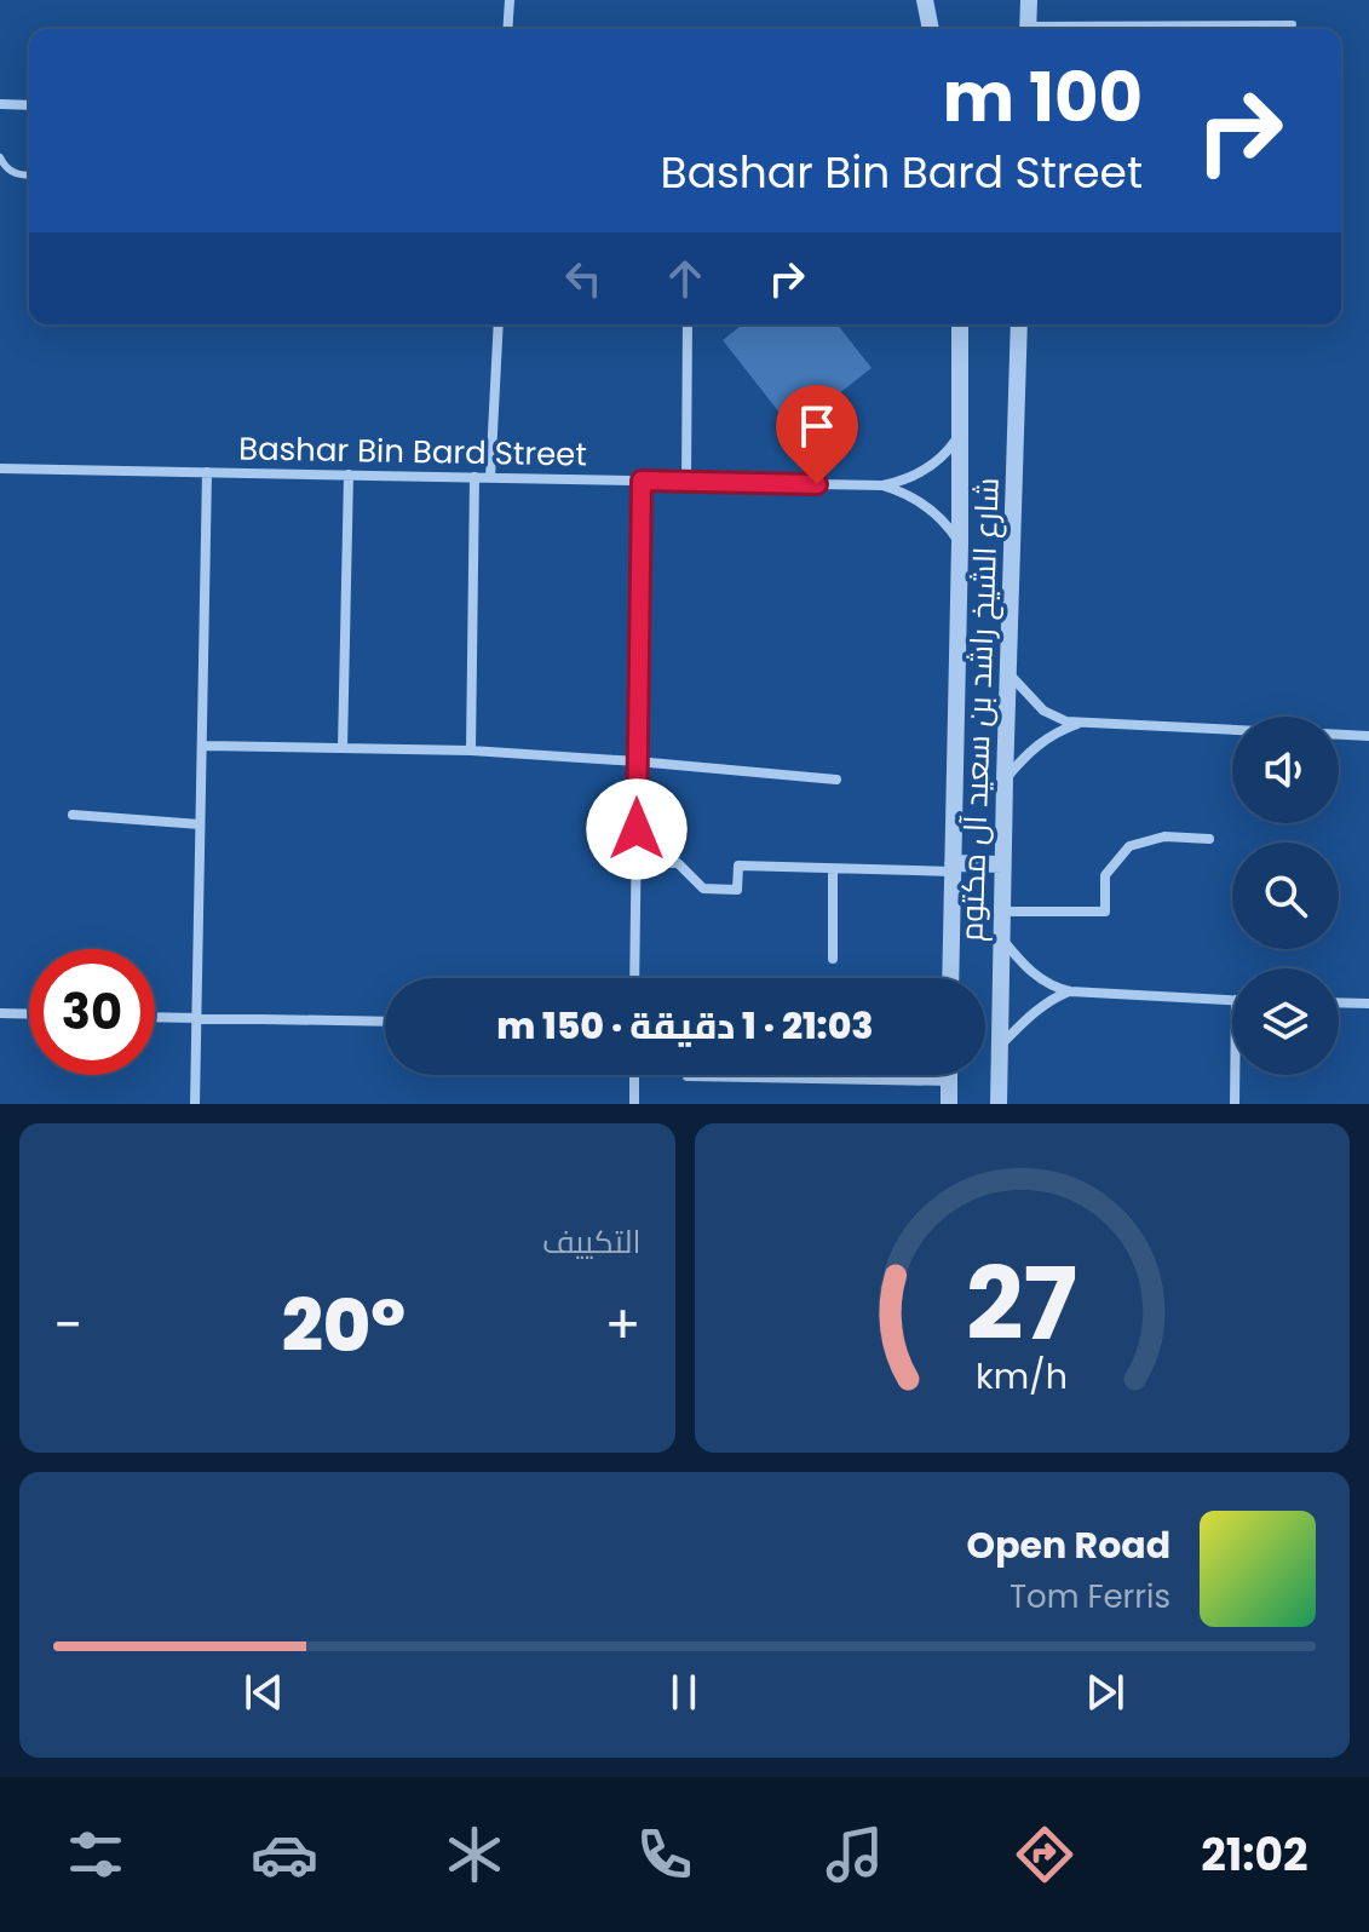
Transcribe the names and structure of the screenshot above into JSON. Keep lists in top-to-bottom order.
{
  "streets": {
    "street": ["Bashar Bin Bard Street", "شارع الشيخ راشد بن سعيد آل مكتوم"]
  },
  "crossings": [
    ["Bashar Bin Bard Street", "شارع الشيخ راشد بن سعيد آل مكتوم"]
  ],
  "page": {
    "turn": ["100 m", "Bashar Bin Bard Street"],
    "limit": "30",
    "trip": "21:03 · 1 دقيقة · 150 m",
    "tile": "التكييف",
    "heat": ["−", "20°", "+"],
    "song": ["Open Road", "Tom Ferris"],
    "tabs": "21:02",
    "gauge": ["27", "km/h"]
  }
}
